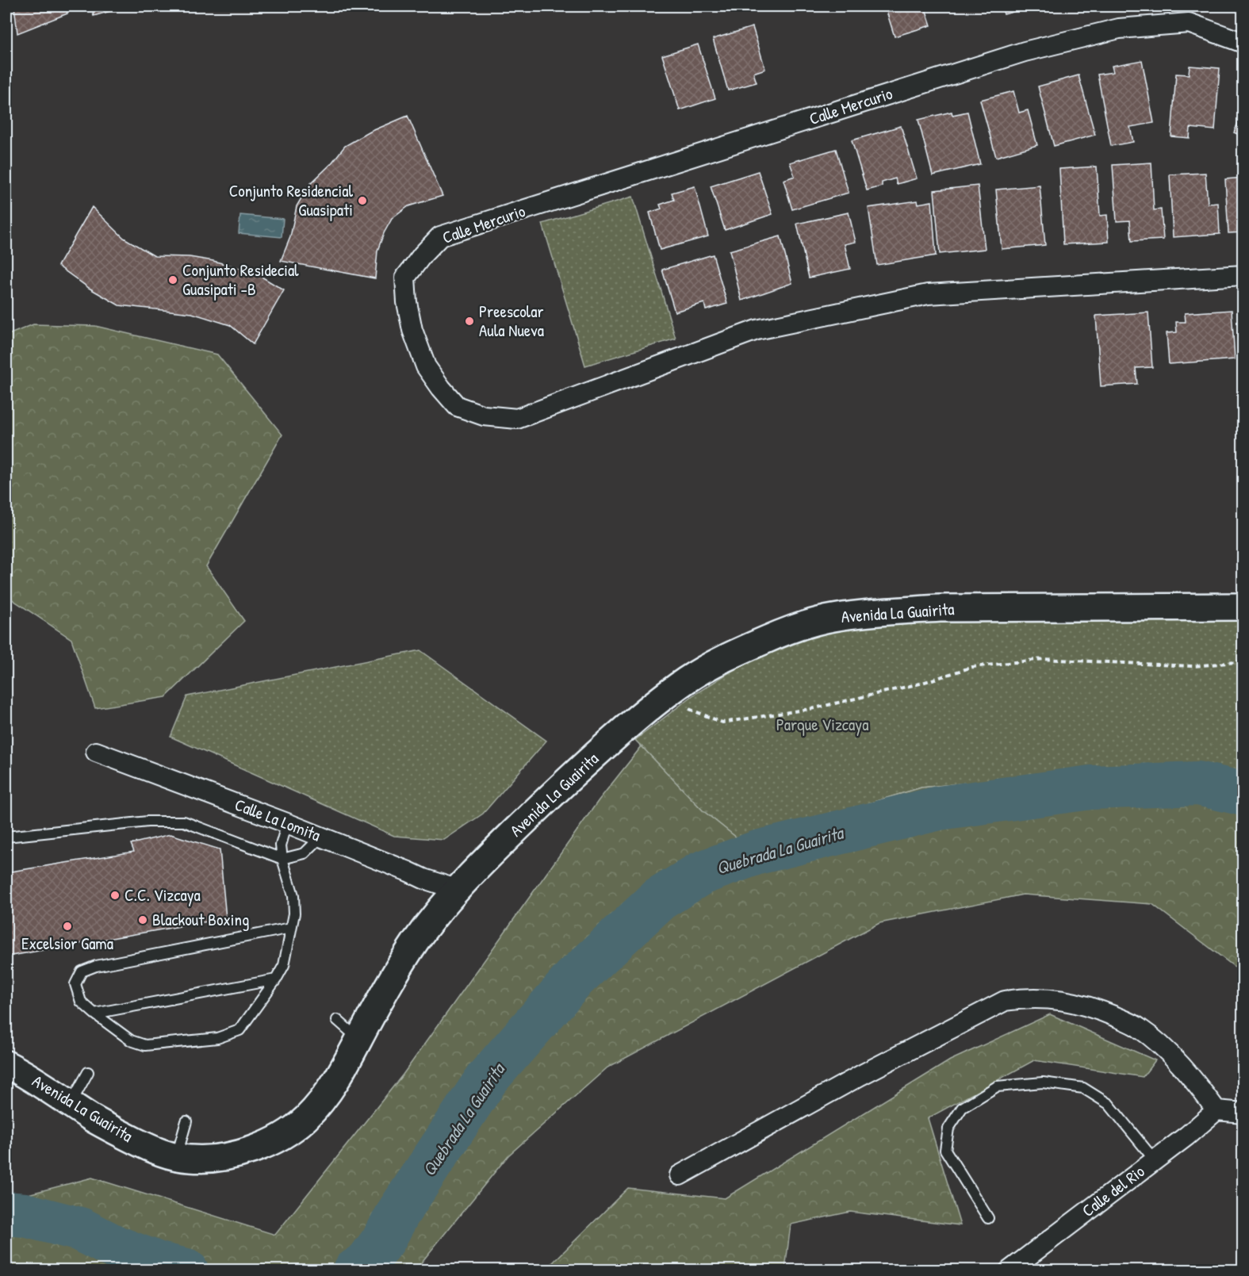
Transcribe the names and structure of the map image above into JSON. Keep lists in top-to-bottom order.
{
  "streets": {
    "street": [
      "Calle Mercurio",
      "Avenida La Guairita",
      "Calle La Lomita",
      "Calle del Rio"
    ]
  },
  "crossings": [
    ["Avenida La Guairita", "Calle La Lomita"]
  ],
  "water": ["Quebrada La Guairita"],
  "parks": ["Parque Vizcaya"],
  "places": [
    "Conjunto Residencial Guasipati",
    "Conjunto Residecial Guasipati -B",
    "Preescolar Aula Nueva",
    "C.C. Vizcaya",
    "Blackout Boxing",
    "Excelsior Gama"
  ]
}
